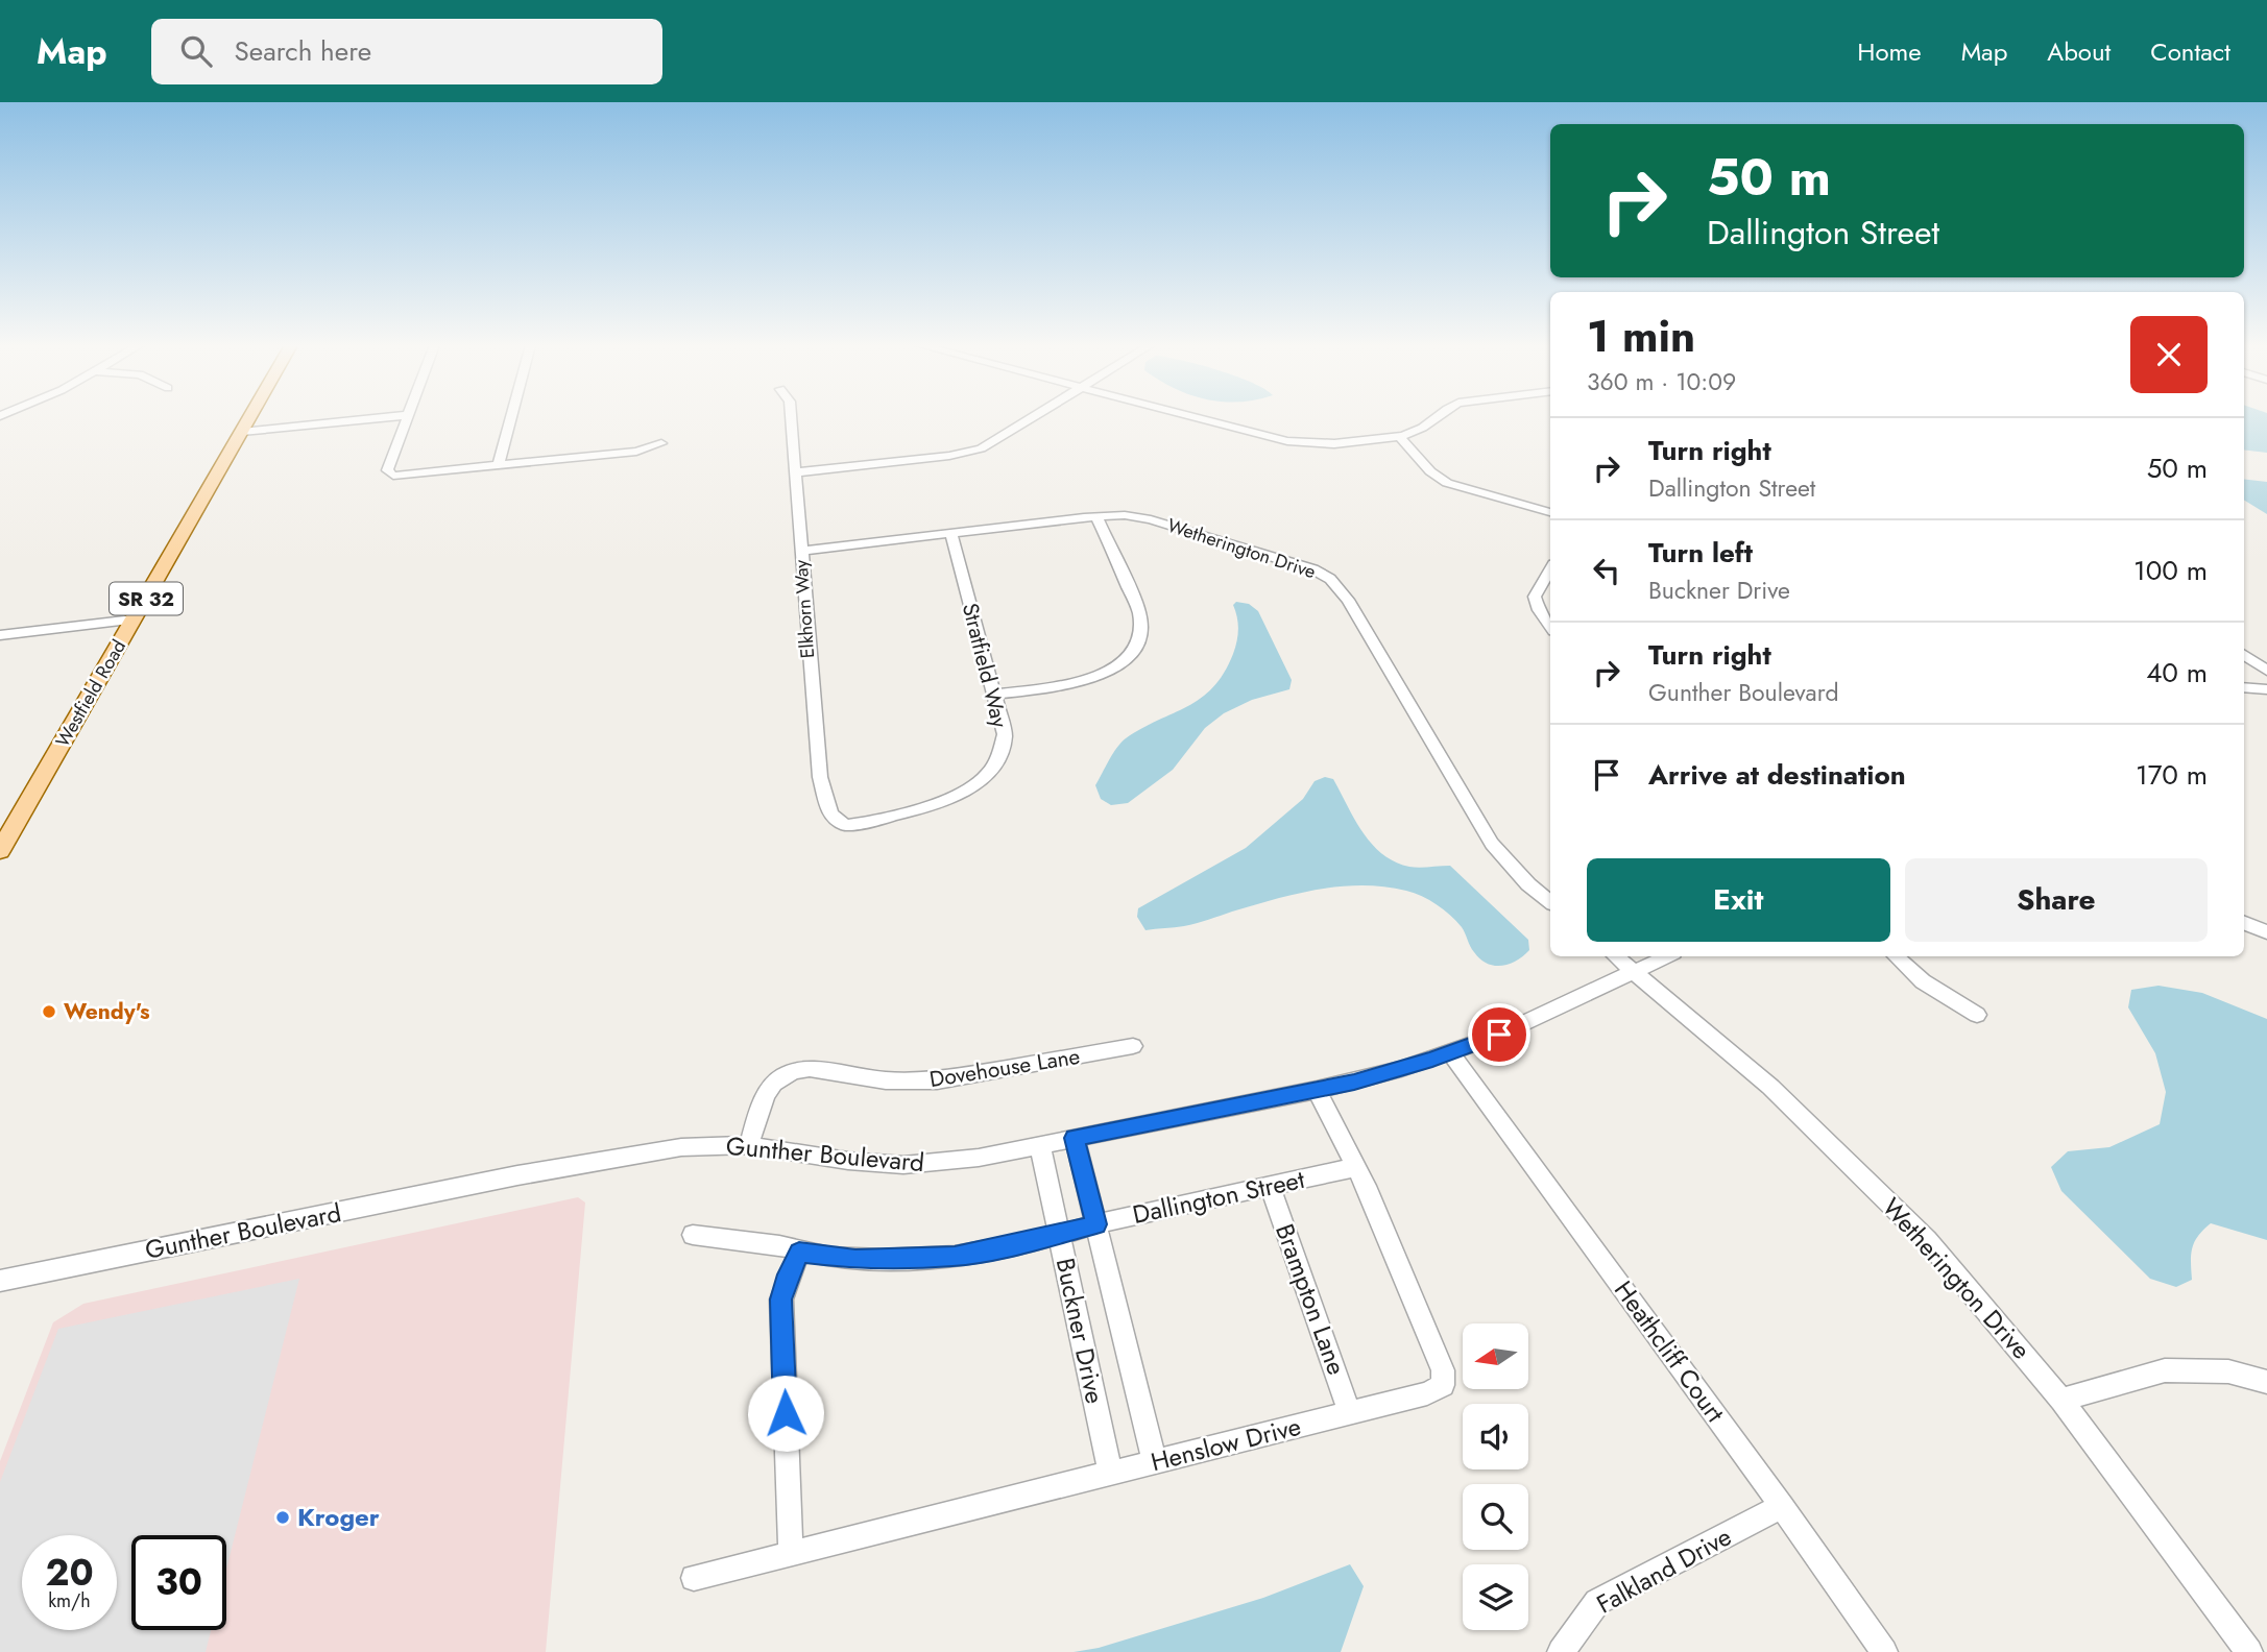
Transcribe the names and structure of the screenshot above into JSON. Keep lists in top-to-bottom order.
{
  "streets": {
    "main road": ["SR 32", "Westfield Road"],
    "street": [
      "Wetherington Drive",
      "Elkhorn Way",
      "Stratfield Way",
      "Dovehouse Lane",
      "Gunther Boulevard",
      "Dallington Street",
      "Brampton Lane",
      "Buckner Drive",
      "Heathcliff Court",
      "Henslow Drive",
      "Falkland Drive"
    ]
  },
  "crossings": [
    ["Wetherington Drive", "Elkhorn Way"],
    ["Wetherington Drive", "Stratfield Way"],
    ["Wetherington Drive", "Gunther Boulevard"],
    ["Elkhorn Way", "Stratfield Way"],
    ["Dovehouse Lane", "Gunther Boulevard"],
    ["Gunther Boulevard", "Buckner Drive"],
    ["Gunther Boulevard", "Heathcliff Court"],
    ["Gunther Boulevard", "Henslow Drive"],
    ["Dallington Street", "Brampton Lane"],
    ["Dallington Street", "Buckner Drive"],
    ["Dallington Street", "Henslow Drive"],
    ["Brampton Lane", "Henslow Drive"],
    ["Buckner Drive", "Henslow Drive"],
    ["Heathcliff Court", "Falkland Drive"]
  ],
  "places": ["Wendy's", "Kroger"],
  "north": "left",
  "page": {
    "header": "Map",
    "search": "Search here",
    "nav": [
      "Home",
      "Map",
      "About",
      "Contact"
    ],
    "turn": ["50 m", "Dallington Street"],
    "heading": ["1 min", "360 m · 10:09"],
    "list": [
      {
        "name": "Turn right",
        "note": "Dallington Street",
        "value": "50 m"
      },
      {
        "name": "Turn left",
        "note": "Buckner Drive",
        "value": "100 m"
      },
      {
        "name": "Turn right",
        "note": "Gunther Boulevard",
        "value": "40 m"
      },
      {
        "name": "Arrive at destination",
        "value": "170 m"
      }
    ],
    "buttons": ["Exit", "Share"],
    "speed": "20 km/h",
    "limit": "30"
  }
}
